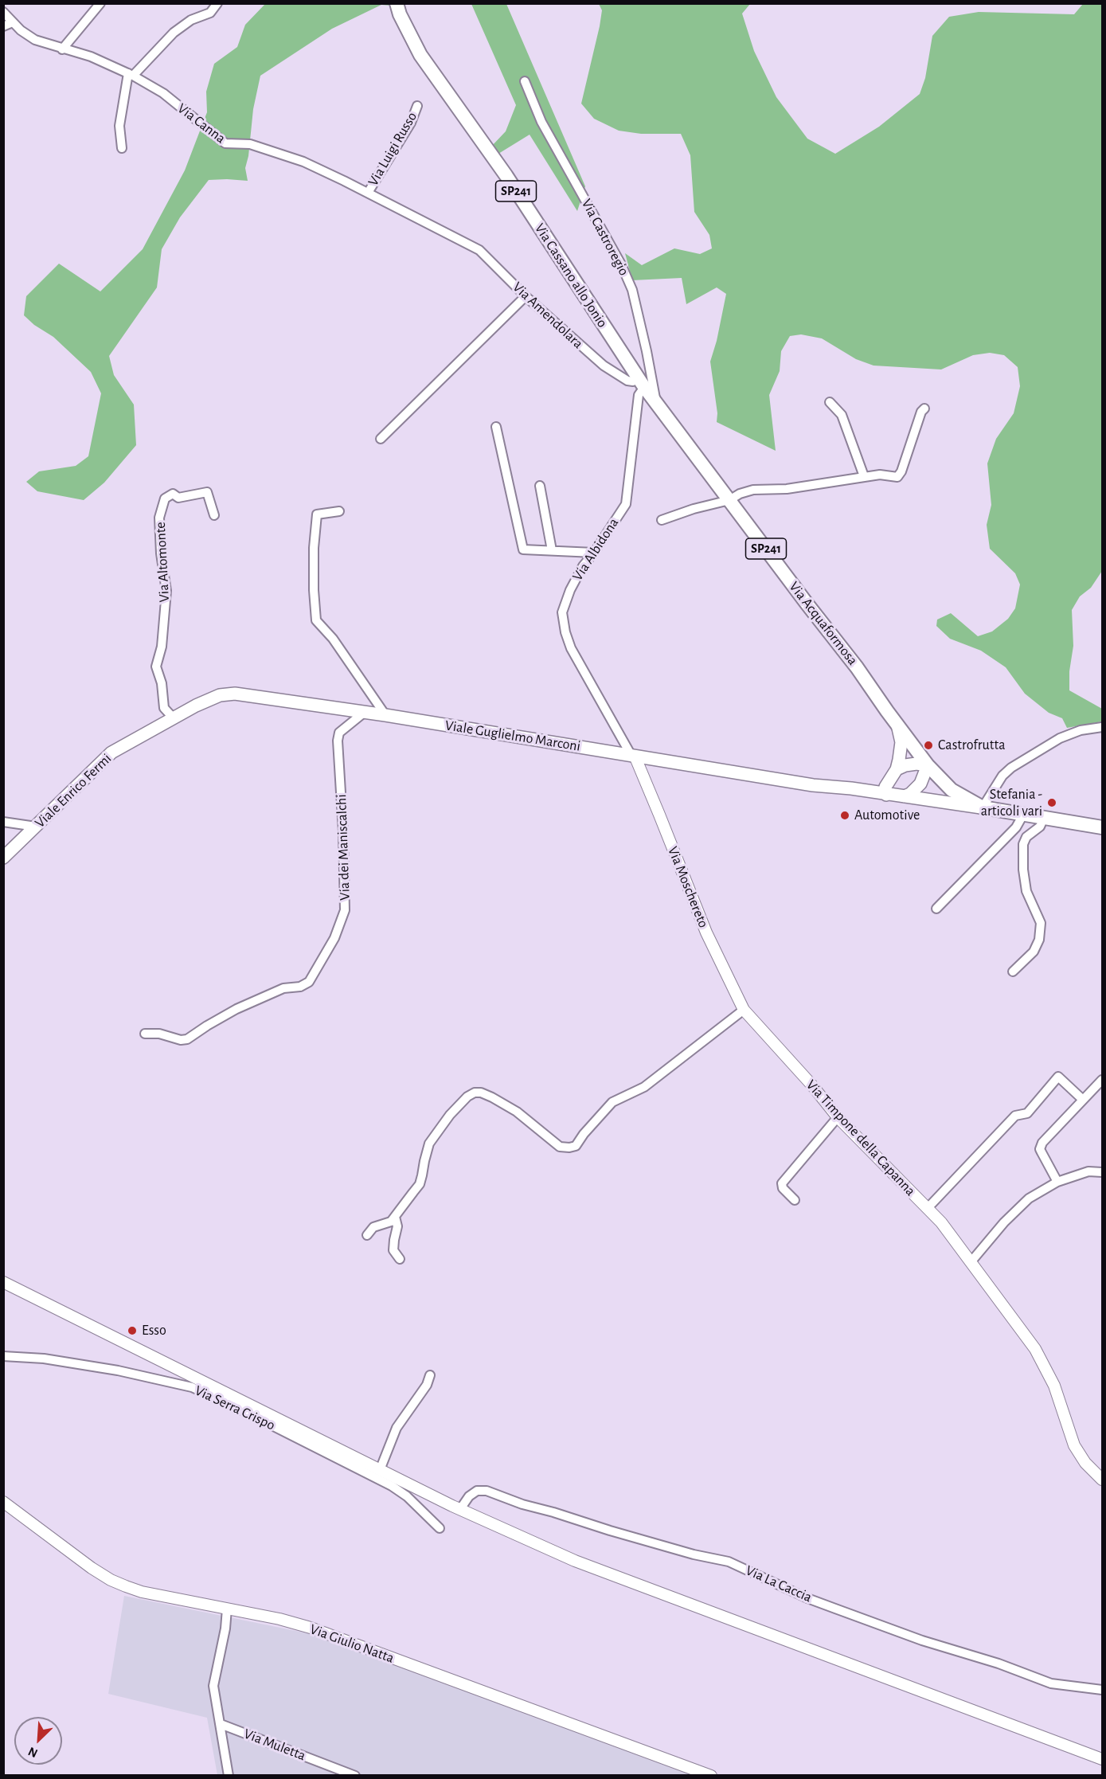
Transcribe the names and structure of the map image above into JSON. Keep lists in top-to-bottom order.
{
  "streets": {
    "main road": [
      "SP241",
      "Via Cassano allo Jonio",
      "Via Acquaformosa",
      "Viale Guglielmo Marconi",
      "Viale Enrico Fermi"
    ],
    "street": [
      "Via Canna",
      "Via Luigi Russo",
      "Via Castroregio",
      "Via Amendolara",
      "Via Albidona",
      "Via Altomonte",
      "Via dei Maniscalchi",
      "Via Moschereto",
      "Via Timpone della Capanna",
      "Via Serra Crispo",
      "Via La Caccia",
      "Via Giulio Natta",
      "Via Muletta"
    ]
  },
  "crossings": [
    ["Via Canna", "Via Luigi Russo"],
    ["Via Canna", "Via Amendolara"],
    ["SP241", "Via Acquaformosa"],
    ["SP241", "Viale Guglielmo Marconi"],
    ["Via Castroregio", "Via Acquaformosa"],
    ["Via Cassano allo Jonio", "Via Amendolara"],
    ["Via Cassano allo Jonio", "Via Albidona"],
    ["Via Cassano allo Jonio", "Via Acquaformosa"],
    ["Via Amendolara", "Via Albidona"],
    ["Via Amendolara", "Via Acquaformosa"],
    ["Via Albidona", "Via Acquaformosa"],
    ["Via Albidona", "Viale Guglielmo Marconi"],
    ["Via Albidona", "Via Moschereto"],
    ["Via Altomonte", "Viale Guglielmo Marconi"],
    ["Via Altomonte", "Viale Enrico Fermi"],
    ["Viale Guglielmo Marconi", "Viale Enrico Fermi"],
    ["Viale Guglielmo Marconi", "Via dei Maniscalchi"],
    ["Viale Guglielmo Marconi", "Via Moschereto"],
    ["Via Moschereto", "Via Timpone della Capanna"]
  ],
  "places": [
    "Castrofrutta",
    "Stefania - articoli vari",
    "Automotive",
    "Esso"
  ],
  "north": "bottom left"
}
